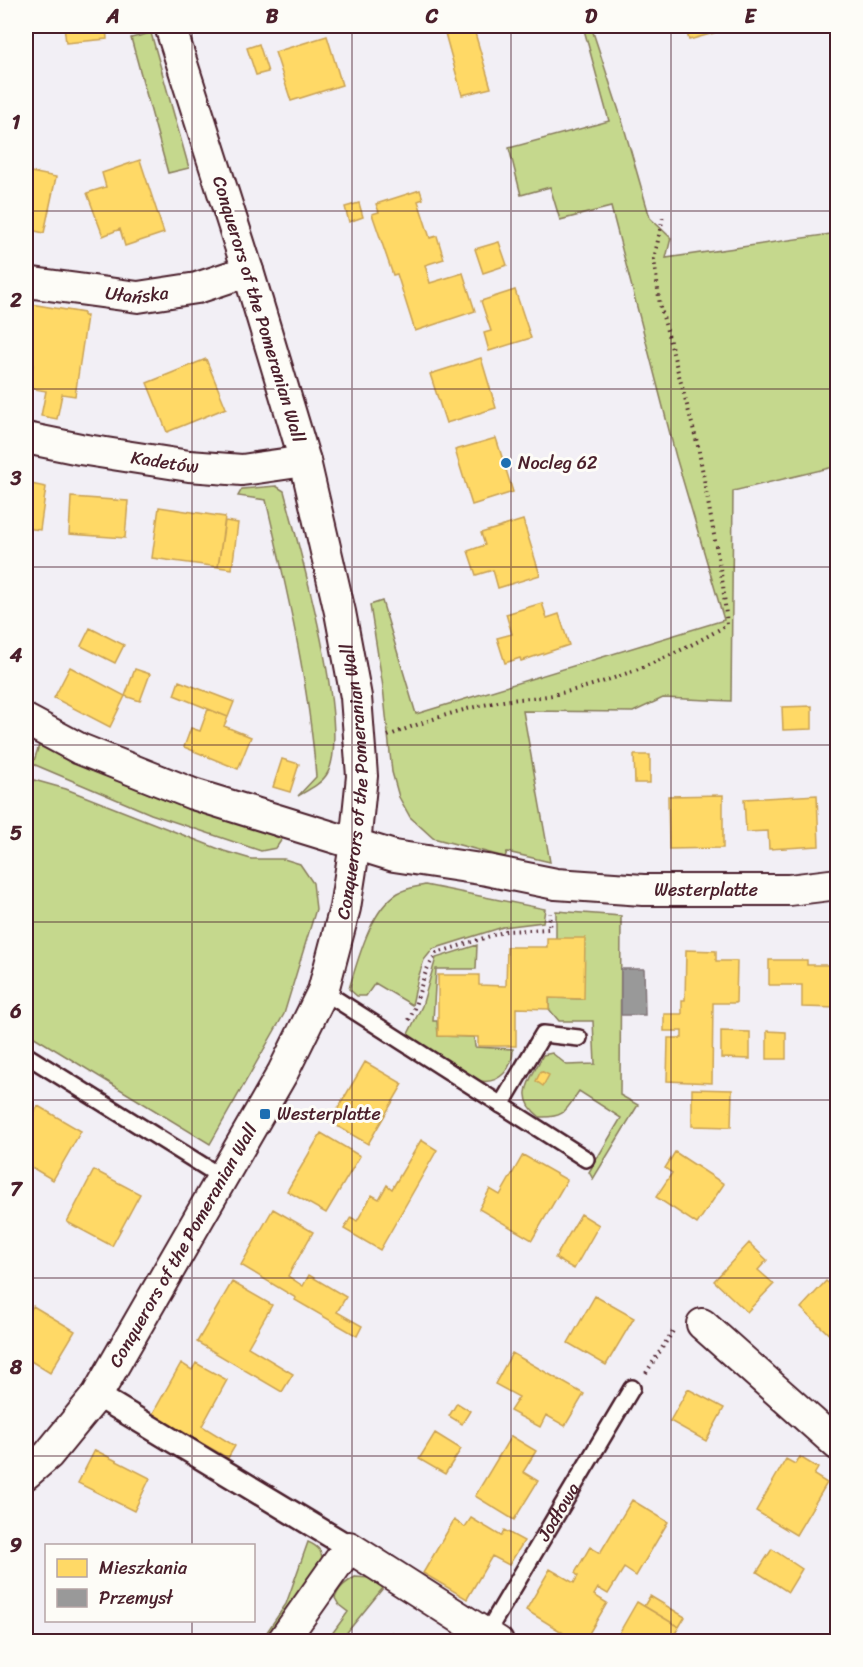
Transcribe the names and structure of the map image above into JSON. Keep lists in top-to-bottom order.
{
  "streets": {
    "street": [
      "Ułańska",
      "Conquerors of the Pomeranian Wall",
      "Kadetów",
      "Westerplatte",
      "Jodłowa"
    ]
  },
  "crossings": [
    ["Ułańska", "Conquerors of the Pomeranian Wall"],
    ["Conquerors of the Pomeranian Wall", "Kadetów"],
    ["Conquerors of the Pomeranian Wall", "Westerplatte"]
  ],
  "places": {
    "other": ["Nocleg 62"],
    "transit": ["Westerplatte"]
  },
  "legend": ["Mieszkania", "Przemysł"],
  "grid": {
    "columns": [
      "A",
      "B",
      "C",
      "D",
      "E"
    ],
    "rows": [
      "1",
      "2",
      "3",
      "4",
      "5",
      "6",
      "7",
      "8",
      "9"
    ]
  }
}
